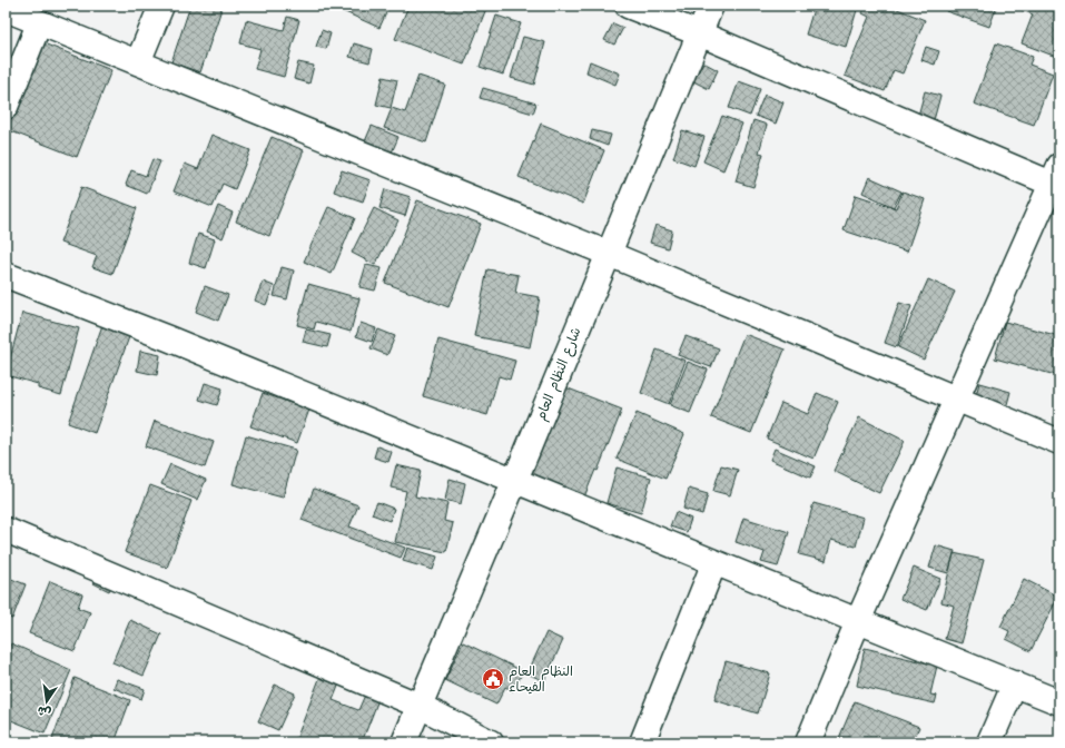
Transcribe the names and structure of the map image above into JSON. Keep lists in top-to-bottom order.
{
  "streets": {
    "street": ["شارع النظام العام"]
  },
  "places": {
    "public building": ["النظام العام الفيحاء"]
  },
  "north": "bottom"
}
